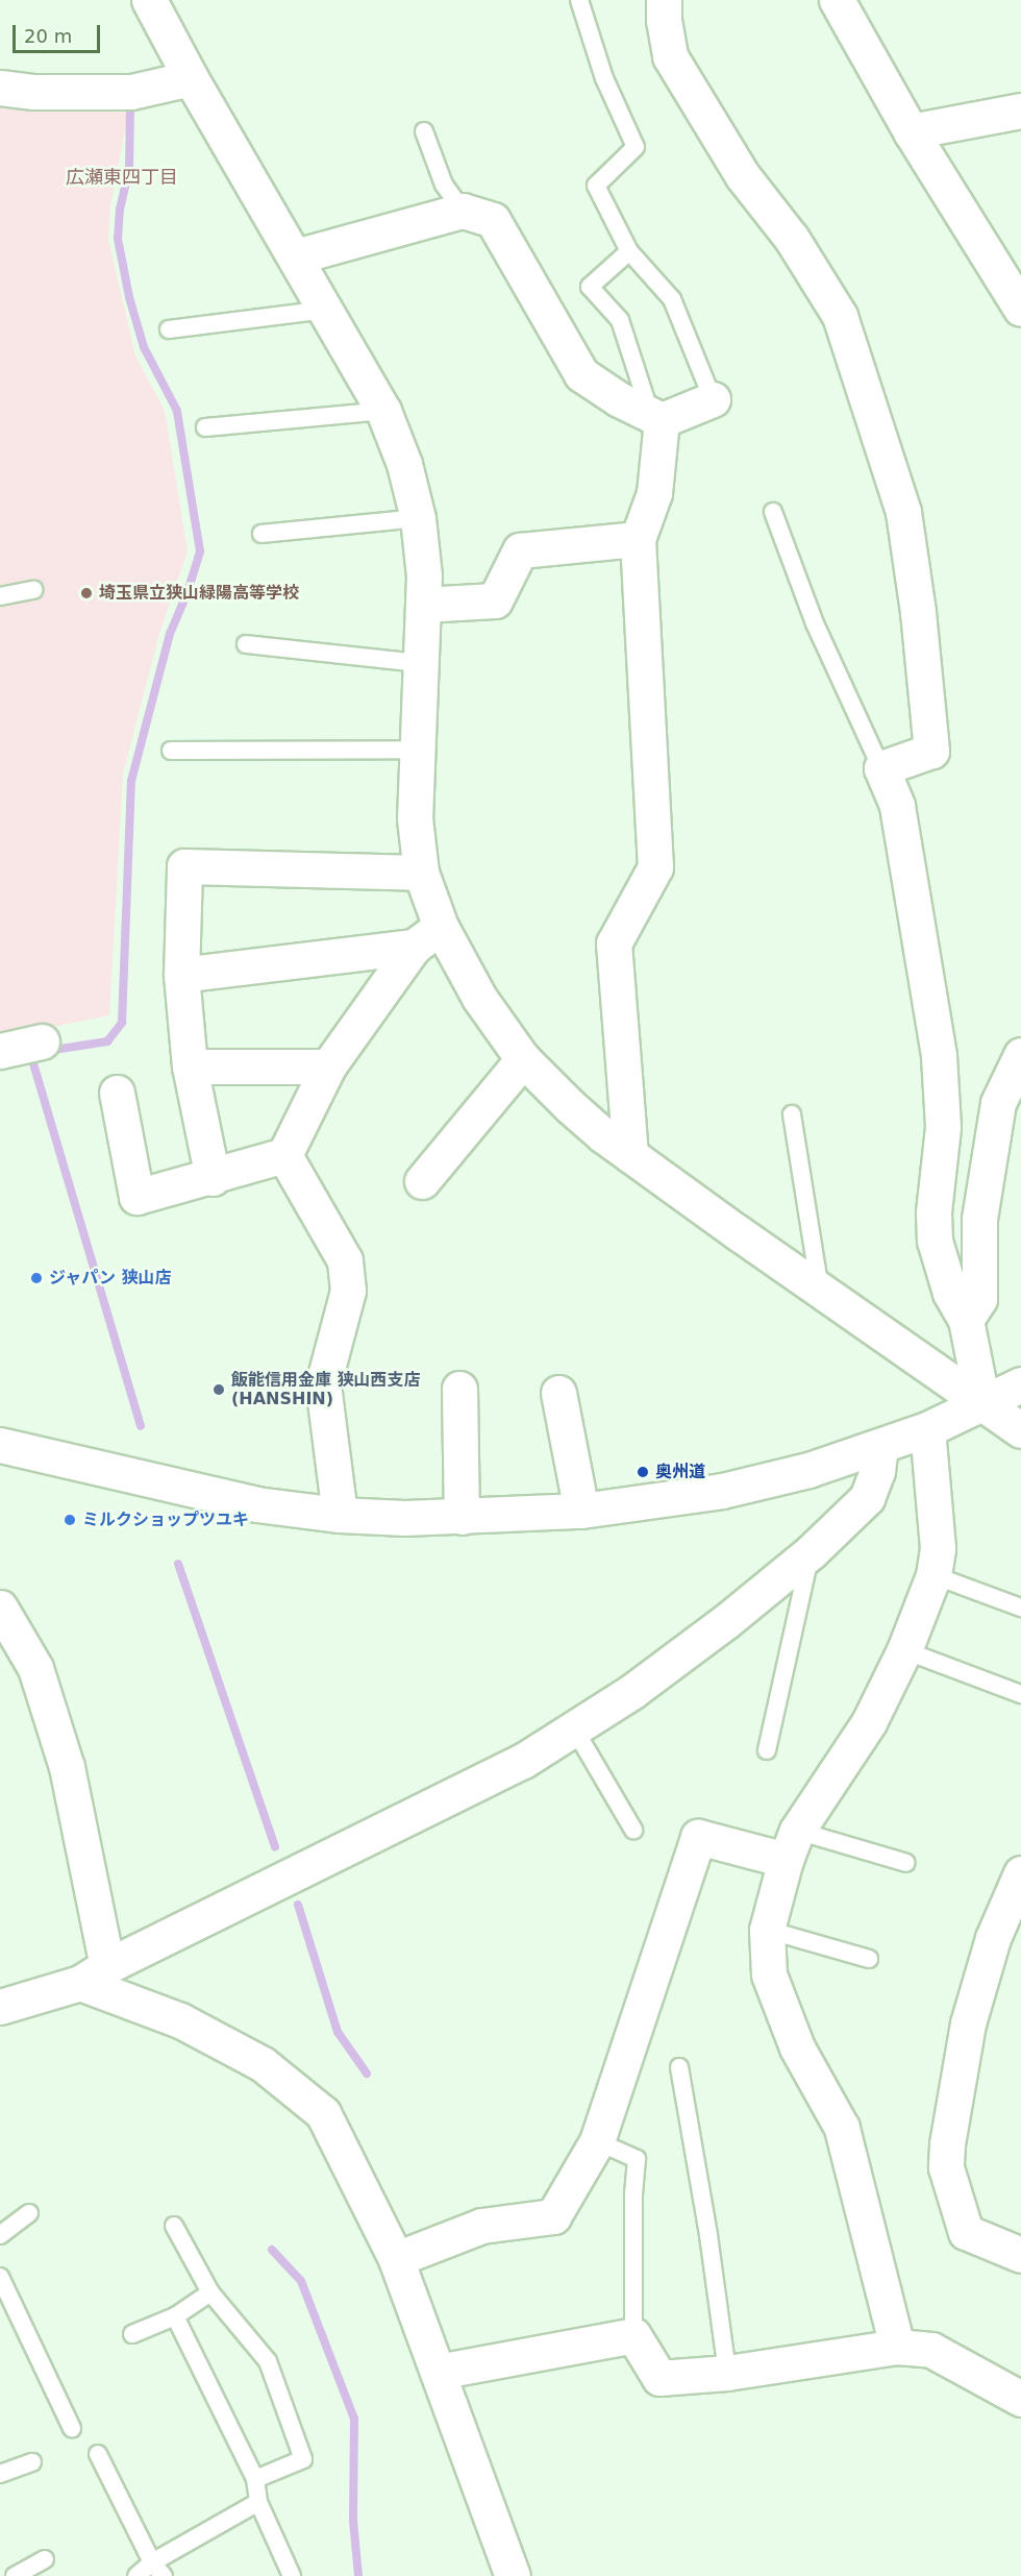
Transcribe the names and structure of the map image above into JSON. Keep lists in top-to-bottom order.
{
  "districts": ["広瀬東四丁目"],
  "places": [
    "埼玉県立狭山緑陽高等学校",
    "ジャパン 狭山店",
    "飯能信用金庫 狭山西支店 (HANSHIN)",
    "奥州道",
    "ミルクショップツユキ"
  ],
  "scale_bar": "20 m"
}
